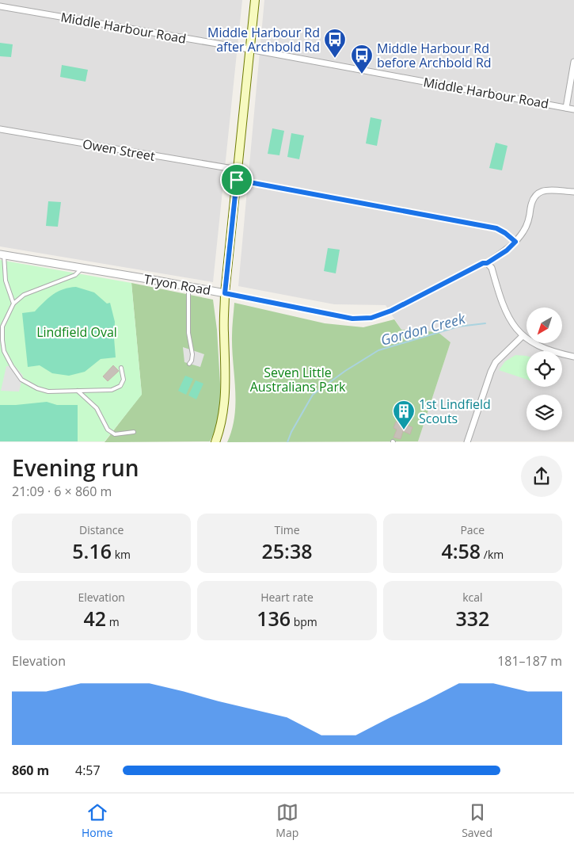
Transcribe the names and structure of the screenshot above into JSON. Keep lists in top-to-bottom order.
{
  "streets": {
    "street": ["Middle Harbour Road", "Owen Street", "Tryon Road"]
  },
  "water": ["Gordon Creek"],
  "parks": ["Lindfield Oval", "Seven Little Australians Park"],
  "places": {
    "bus stop": ["Middle Harbour Rd after Archbold Rd", "Middle Harbour Rd before Archbold Rd"],
    "building": ["1st Lindfield Scouts"]
  },
  "north": "bottom left",
  "page": {
    "heading": ["Evening run", "21:09 · 6 × 860 m"],
    "stats": [
      ["Distance", "5.16 km"],
      ["Time", "25:38"],
      ["Pace", "4:58 /km"],
      ["Elevation", "42 m"],
      ["Heart rate", "136 bpm"],
      ["kcal", "332"]
    ],
    "chart": ["Elevation", "181–187 m"],
    "list": [
      {
        "name": "860 m",
        "note": "4:57"
      }
    ],
    "tabs": ["Home", "Map", "Saved"]
  }
}
